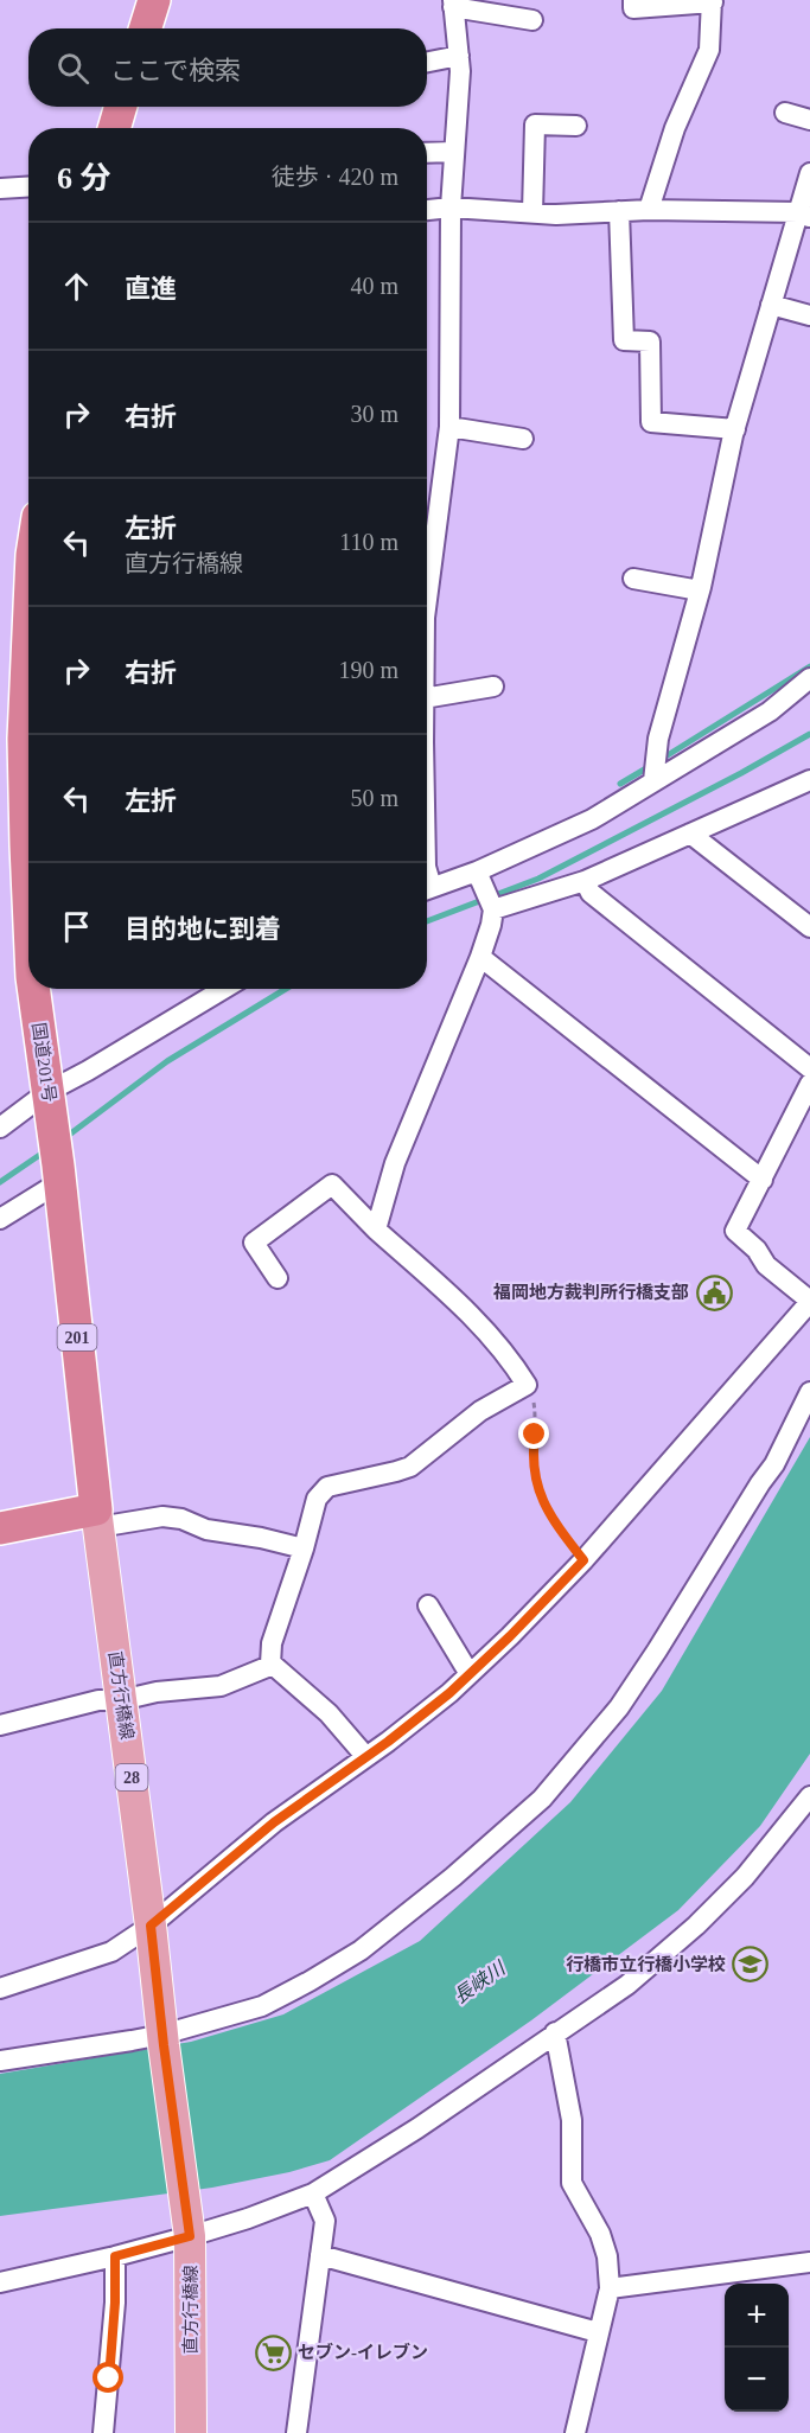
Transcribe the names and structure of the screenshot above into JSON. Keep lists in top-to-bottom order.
{
  "streets": {
    "highway": ["国道201号", "201"],
    "main road": ["直方行橋線", "28"]
  },
  "crossings": [
    ["国道201号", "直方行橋線"]
  ],
  "water": ["長峡川"],
  "places": {
    "public building": ["福岡地方裁判所行橋支部"],
    "school or university": ["行橋市立行橋小学校"],
    "supermarket": ["セブン-イレブン"]
  },
  "page": {
    "search": "ここで検索",
    "heading": ["6 分", "徒歩 · 420 m"],
    "list": [
      ["直進", "40 m"],
      ["右折", "30 m"],
      ["左折", "直方行橋線", "110 m"],
      ["右折", "190 m"],
      ["左折", "50 m"],
      "目的地に到着"
    ],
    "map_buttons": ["+", "−"]
  }
}
